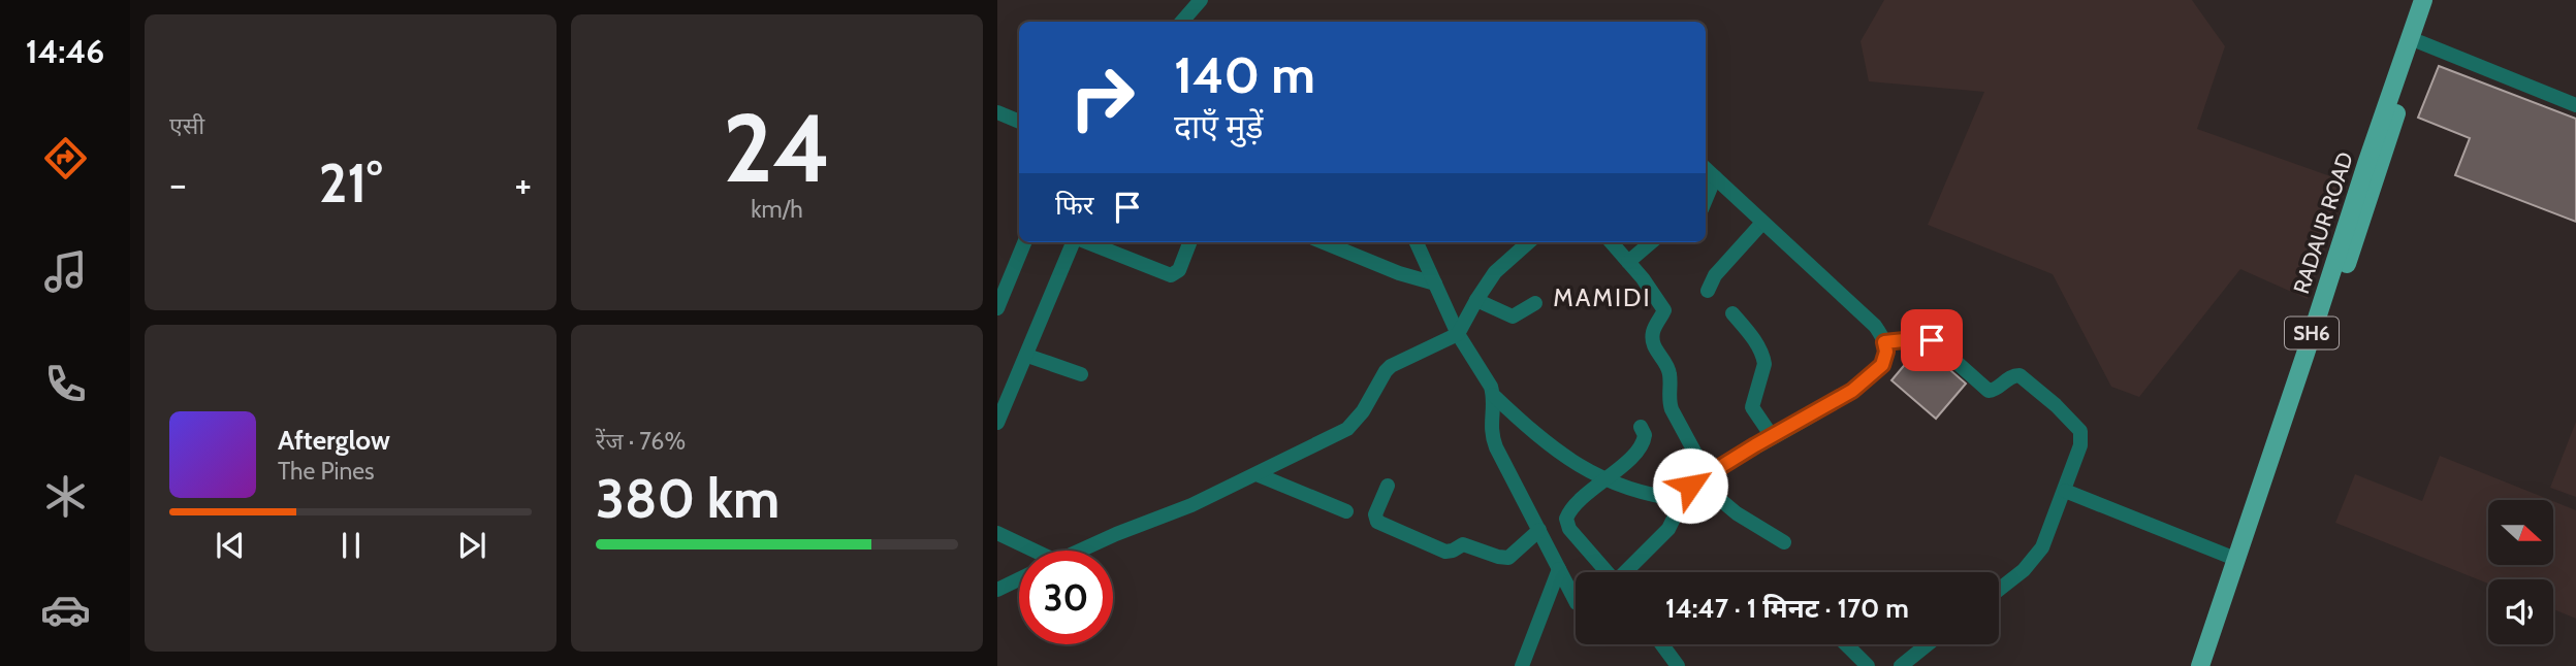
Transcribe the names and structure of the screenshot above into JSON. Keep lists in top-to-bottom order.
{
  "streets": {
    "main road": ["RADAUR ROAD", "SH6"]
  },
  "districts": ["MAMIDI"],
  "north": "right",
  "page": {
    "tabs": "14:46",
    "tile": [
      "एसी",
      ["24", "km/h"],
      ["रेंज · 76%", "380 km"]
    ],
    "turn": ["140 m", "दाएँ मुड़ें"],
    "heat": ["−", "21°", "+"],
    "then": "फिर",
    "song": ["Afterglow", "The Pines"],
    "limit": "30",
    "trip": "14:47 · 1 मिनट · 170 m"
  }
}
